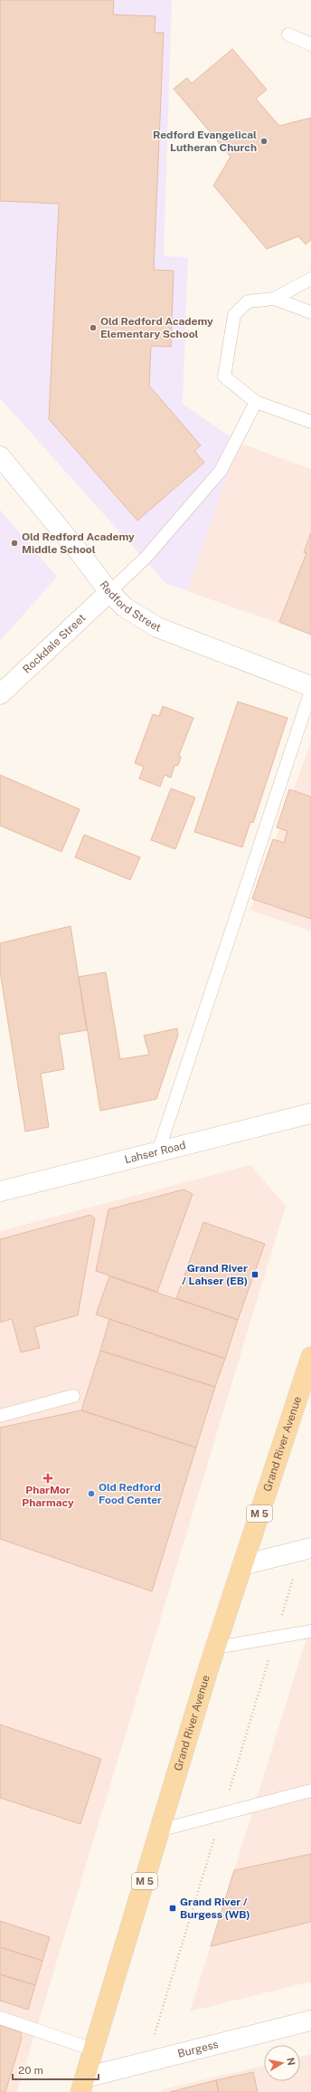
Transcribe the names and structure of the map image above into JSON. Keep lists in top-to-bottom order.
{
  "streets": {
    "main road": ["Grand River Avenue", "M 5"],
    "street": [
      "Redford Street",
      "Rockdale Street",
      "Lahser Road",
      "Burgess"
    ]
  },
  "crossings": [
    ["Redford Street", "Rockdale Street"],
    ["Grand River Avenue", "Burgess"]
  ],
  "places": {
    "other": [
      "Redford Evangelical Lutheran Church",
      "Old Redford Academy Elementary School",
      "Old Redford Academy Middle School",
      "Old Redford Food Center"
    ],
    "transit": ["Grand River / Lahser (EB)", "Grand River / Burgess (WB)"],
    "health": ["PharMor Pharmacy"]
  },
  "scale_bar": "20 m",
  "north": "right"
}
